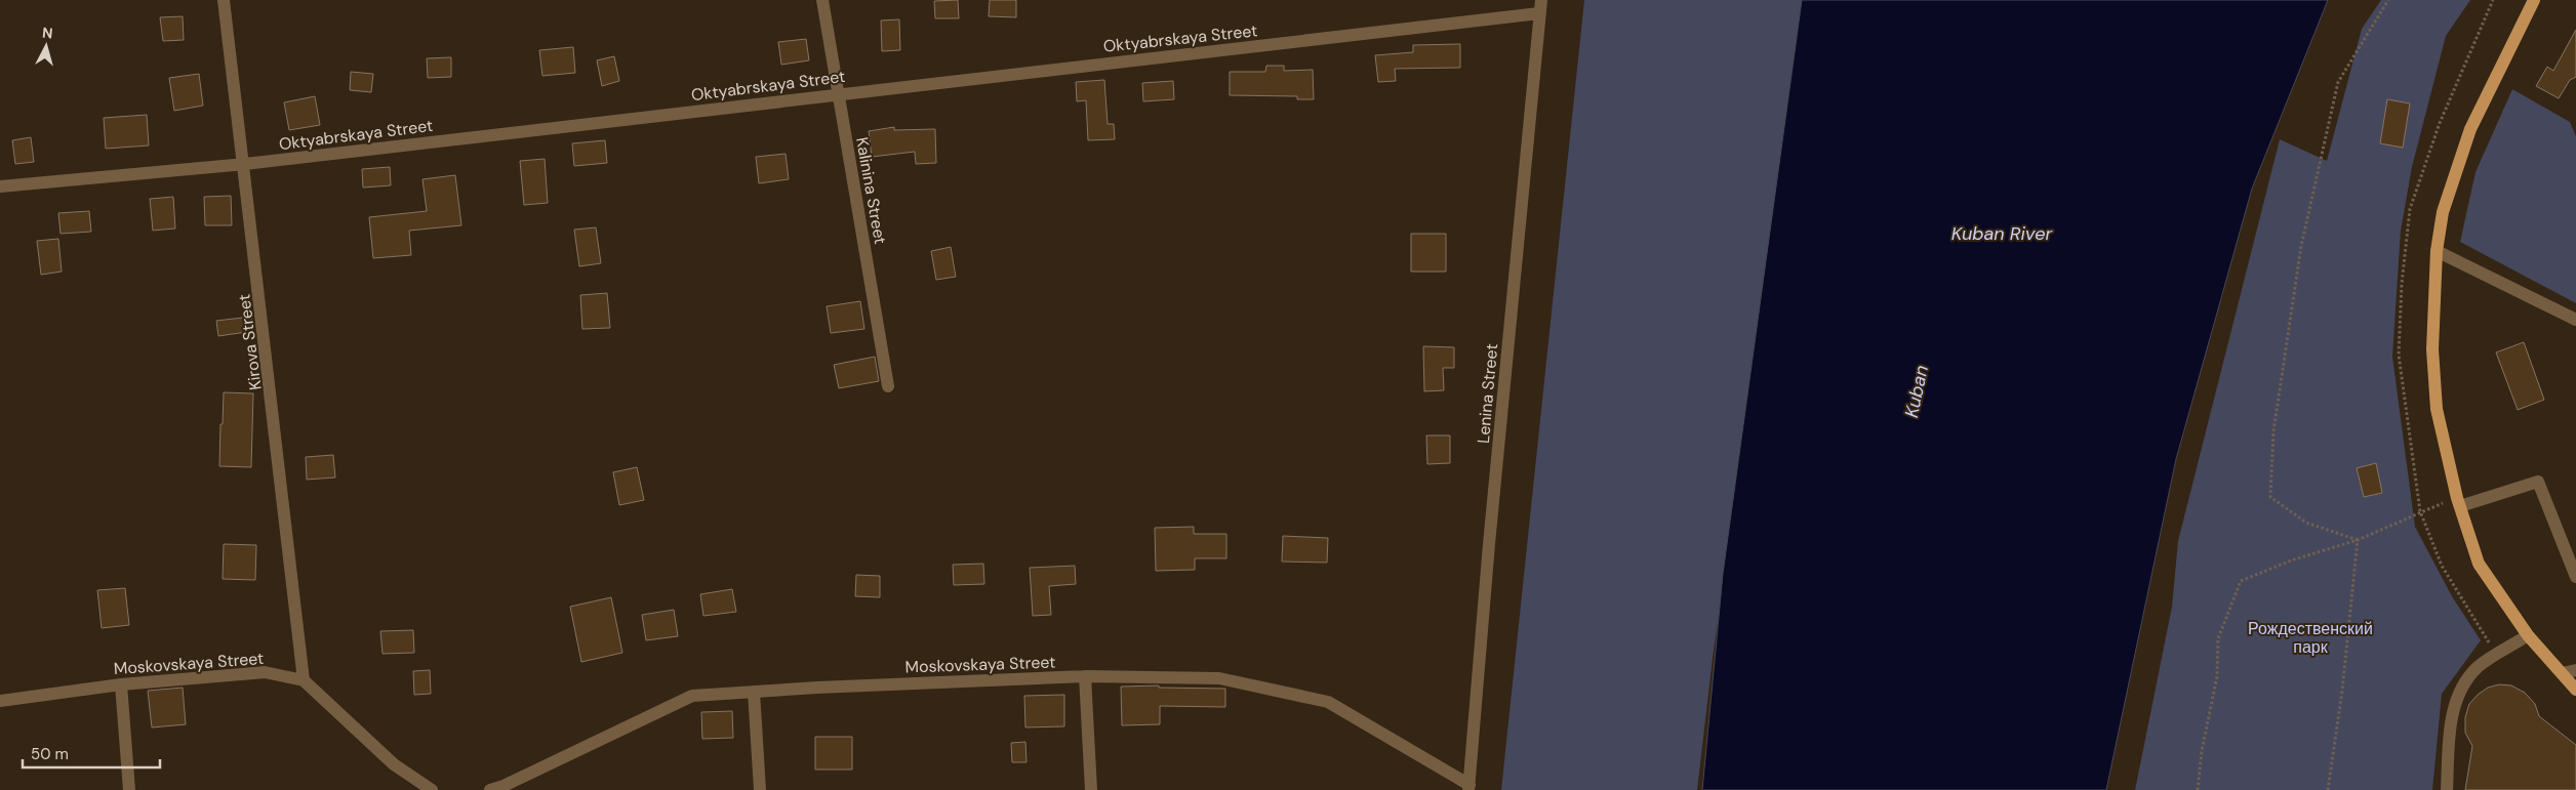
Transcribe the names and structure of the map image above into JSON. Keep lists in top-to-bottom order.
{
  "streets": {
    "street": [
      "Oktyabrskaya Street",
      "Kalinina Street",
      "Kirova Street",
      "Lenina Street",
      "Moskovskaya Street"
    ]
  },
  "crossings": [
    ["Oktyabrskaya Street", "Kalinina Street"],
    ["Oktyabrskaya Street", "Kirova Street"],
    ["Oktyabrskaya Street", "Lenina Street"],
    ["Kirova Street", "Moskovskaya Street"],
    ["Lenina Street", "Moskovskaya Street"]
  ],
  "water": ["Kuban River", "Kuban"],
  "parks": ["Рождественский парк"],
  "scale_bar": "50 m",
  "north": "top"
}
